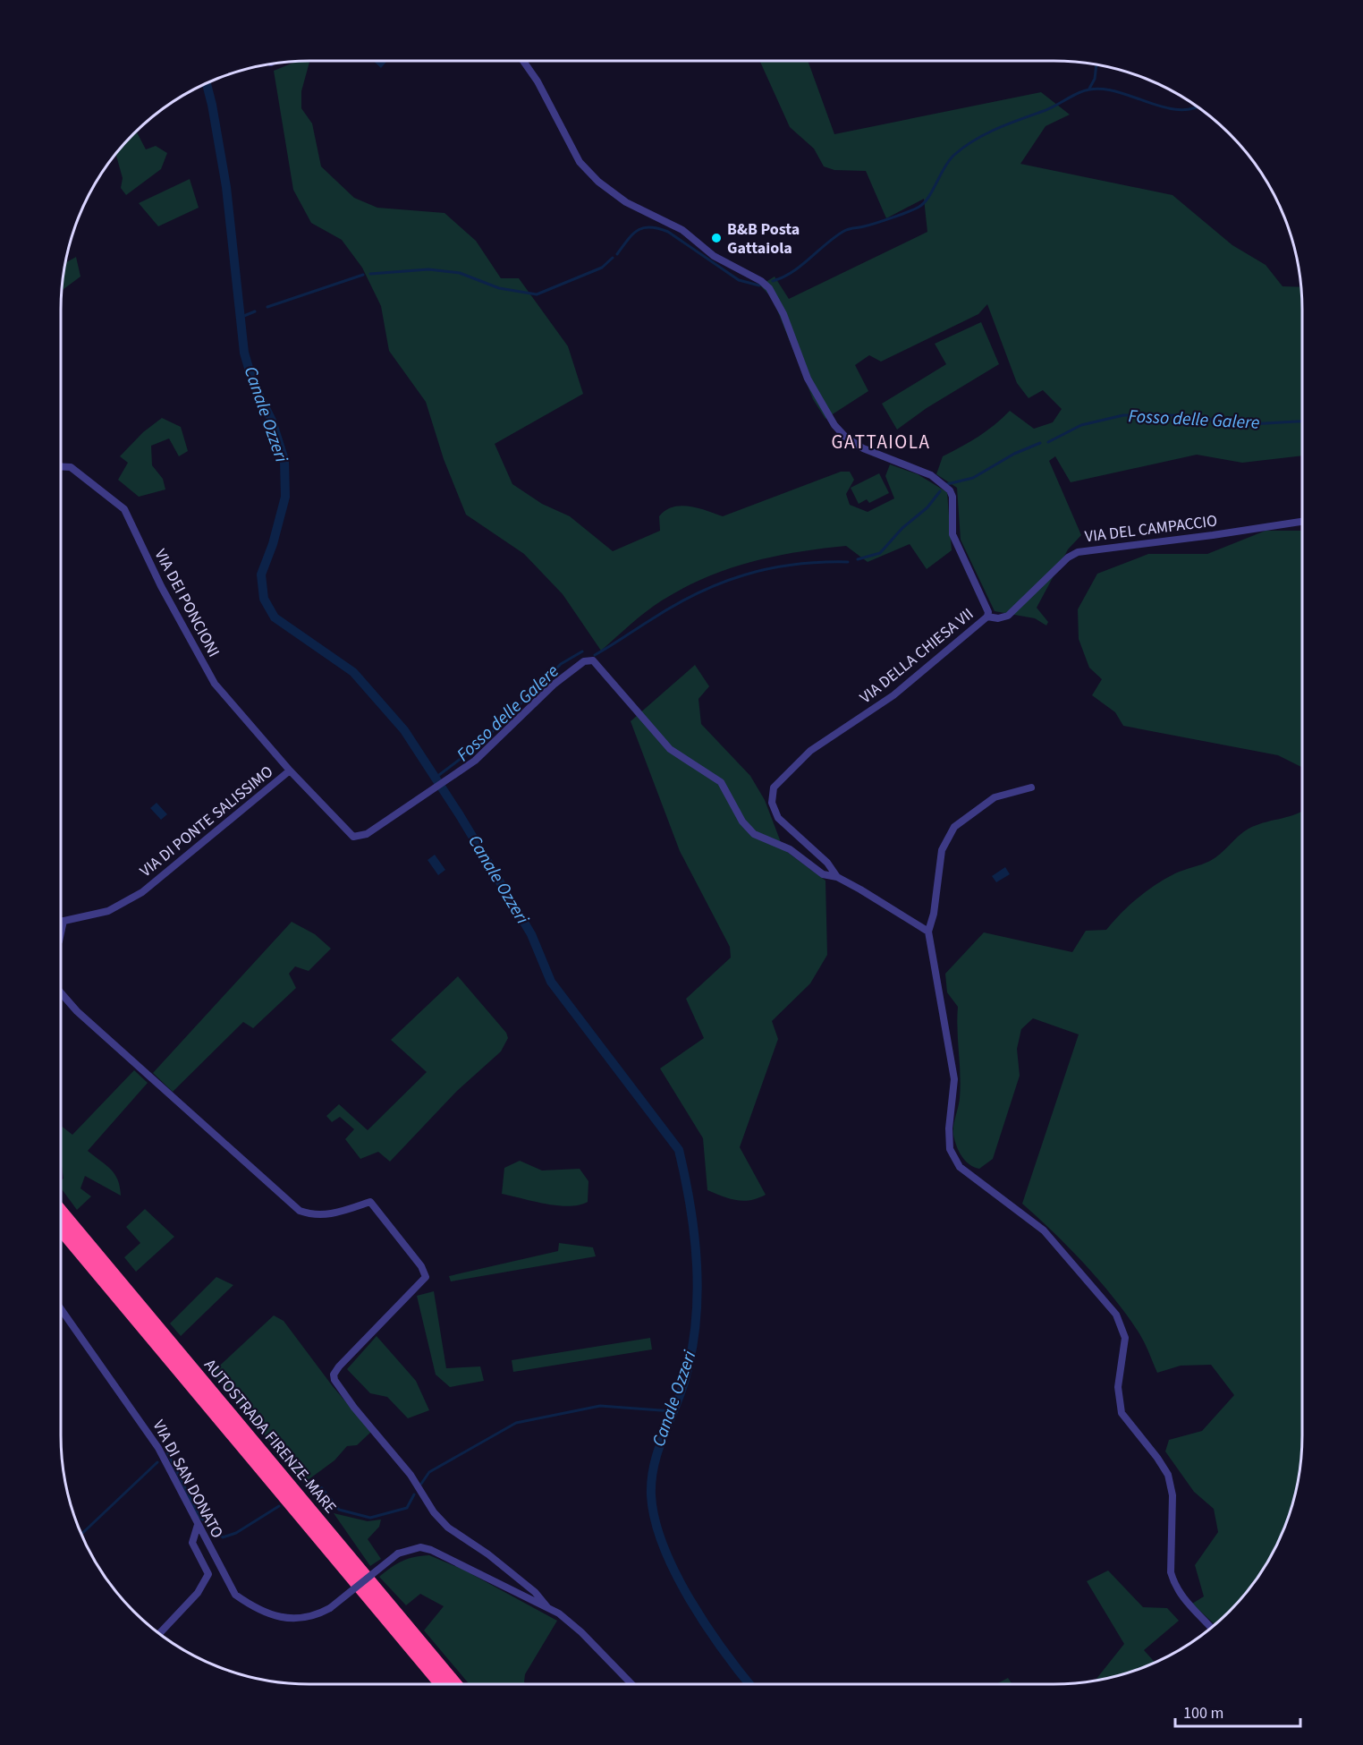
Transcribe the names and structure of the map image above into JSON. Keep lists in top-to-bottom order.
{
  "streets": {
    "highway": ["AUTOSTRADA FIRENZE-MARE"],
    "street": [
      "VIA DEL CAMPACCIO",
      "VIA DEI PONCIONI",
      "VIA DELLA CHIESA VII",
      "VIA DI PONTE SALISSIMO",
      "VIA DI SAN DONATO"
    ]
  },
  "crossings": [
    ["VIA DEL CAMPACCIO", "VIA DELLA CHIESA VII"],
    ["VIA DEI PONCIONI", "VIA DI PONTE SALISSIMO"],
    ["VIA DELLA CHIESA VII", "VIA DI PONTE SALISSIMO"]
  ],
  "districts": ["GATTAIOLA"],
  "water": ["Canale Ozzeri", "Fosso delle Galere"],
  "places": ["B&B Posta Gattaiola"],
  "scale_bar": "100 m"
}
